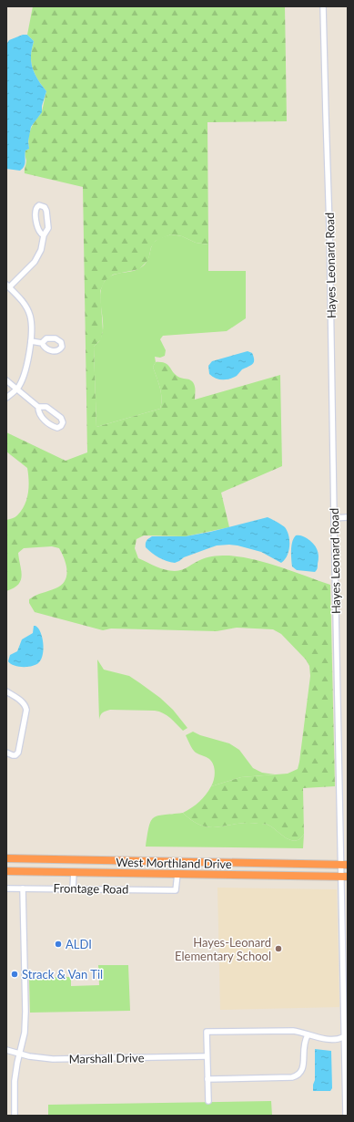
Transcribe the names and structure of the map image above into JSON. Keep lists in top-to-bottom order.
{
  "streets": {
    "highway": ["West Morthland Drive"],
    "street": ["Hayes Leonard Road", "Frontage Road", "Marshall Drive"]
  },
  "crossings": [
    ["Hayes Leonard Road", "West Morthland Drive"],
    ["West Morthland Drive", "Frontage Road"]
  ],
  "places": ["ALDI", "Hayes-Leonard Elementary School", "Strack & Van Til"]
}
